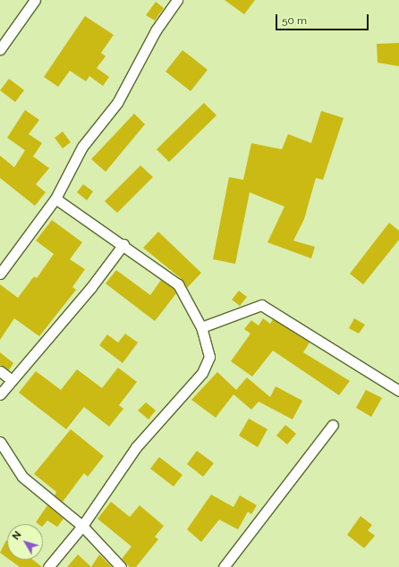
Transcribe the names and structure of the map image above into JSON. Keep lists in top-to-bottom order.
{
  "scale_bar": "50 m",
  "north": "top left"
}
